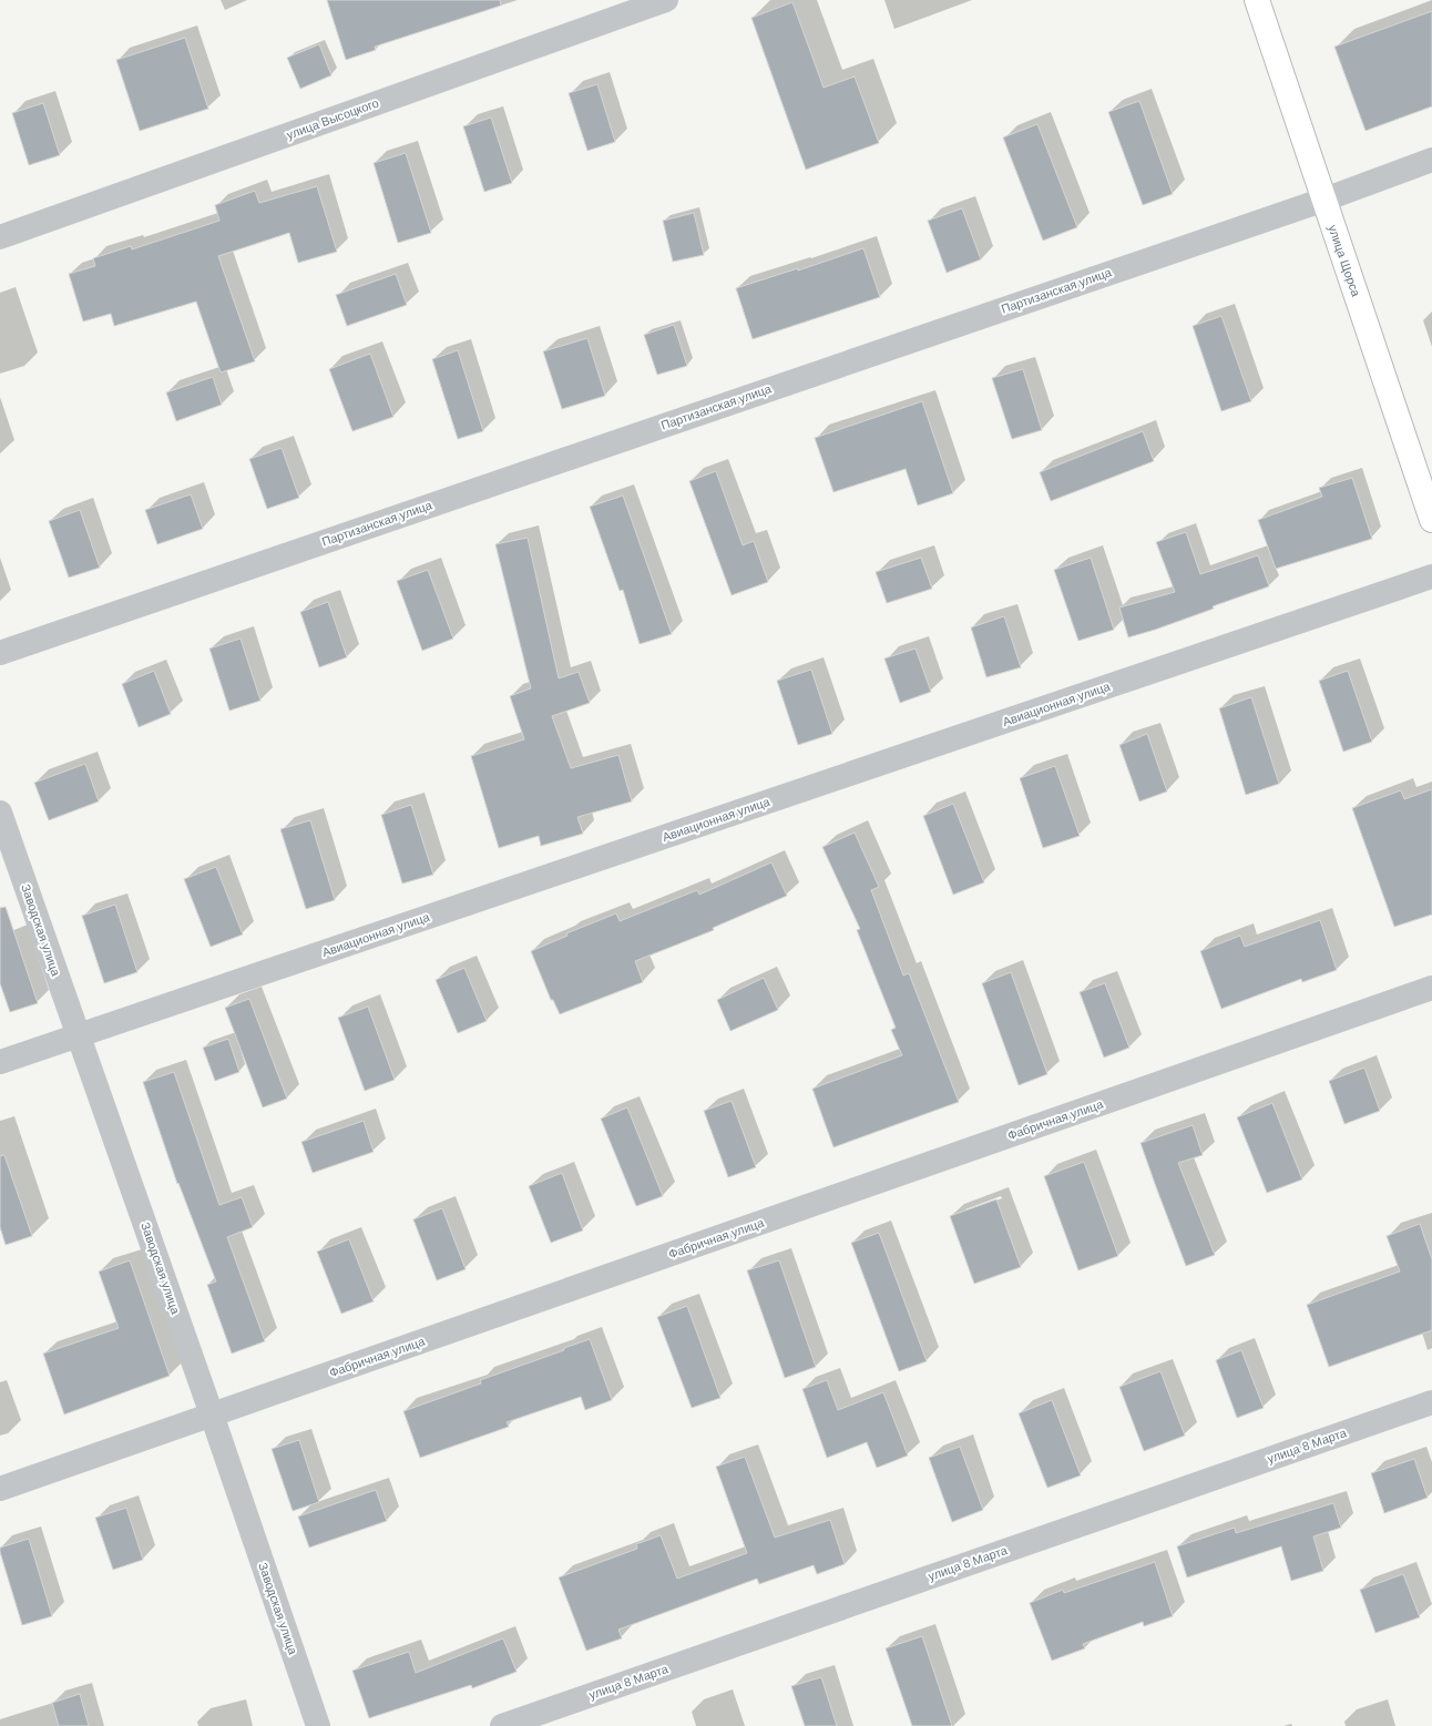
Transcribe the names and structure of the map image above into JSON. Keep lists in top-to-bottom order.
{
  "streets": {
    "main road": ["улица Щорса"],
    "street": [
      "улица Высоцкого",
      "Партизанская улица",
      "Авиационная улица",
      "Заводская улица",
      "Фабричная улица",
      "улица 8 Марта"
    ]
  },
  "crossings": [
    ["улица Щорса", "Партизанская улица"],
    ["Авиационная улица", "Заводская улица"],
    ["Заводская улица", "Фабричная улица"]
  ]
}
